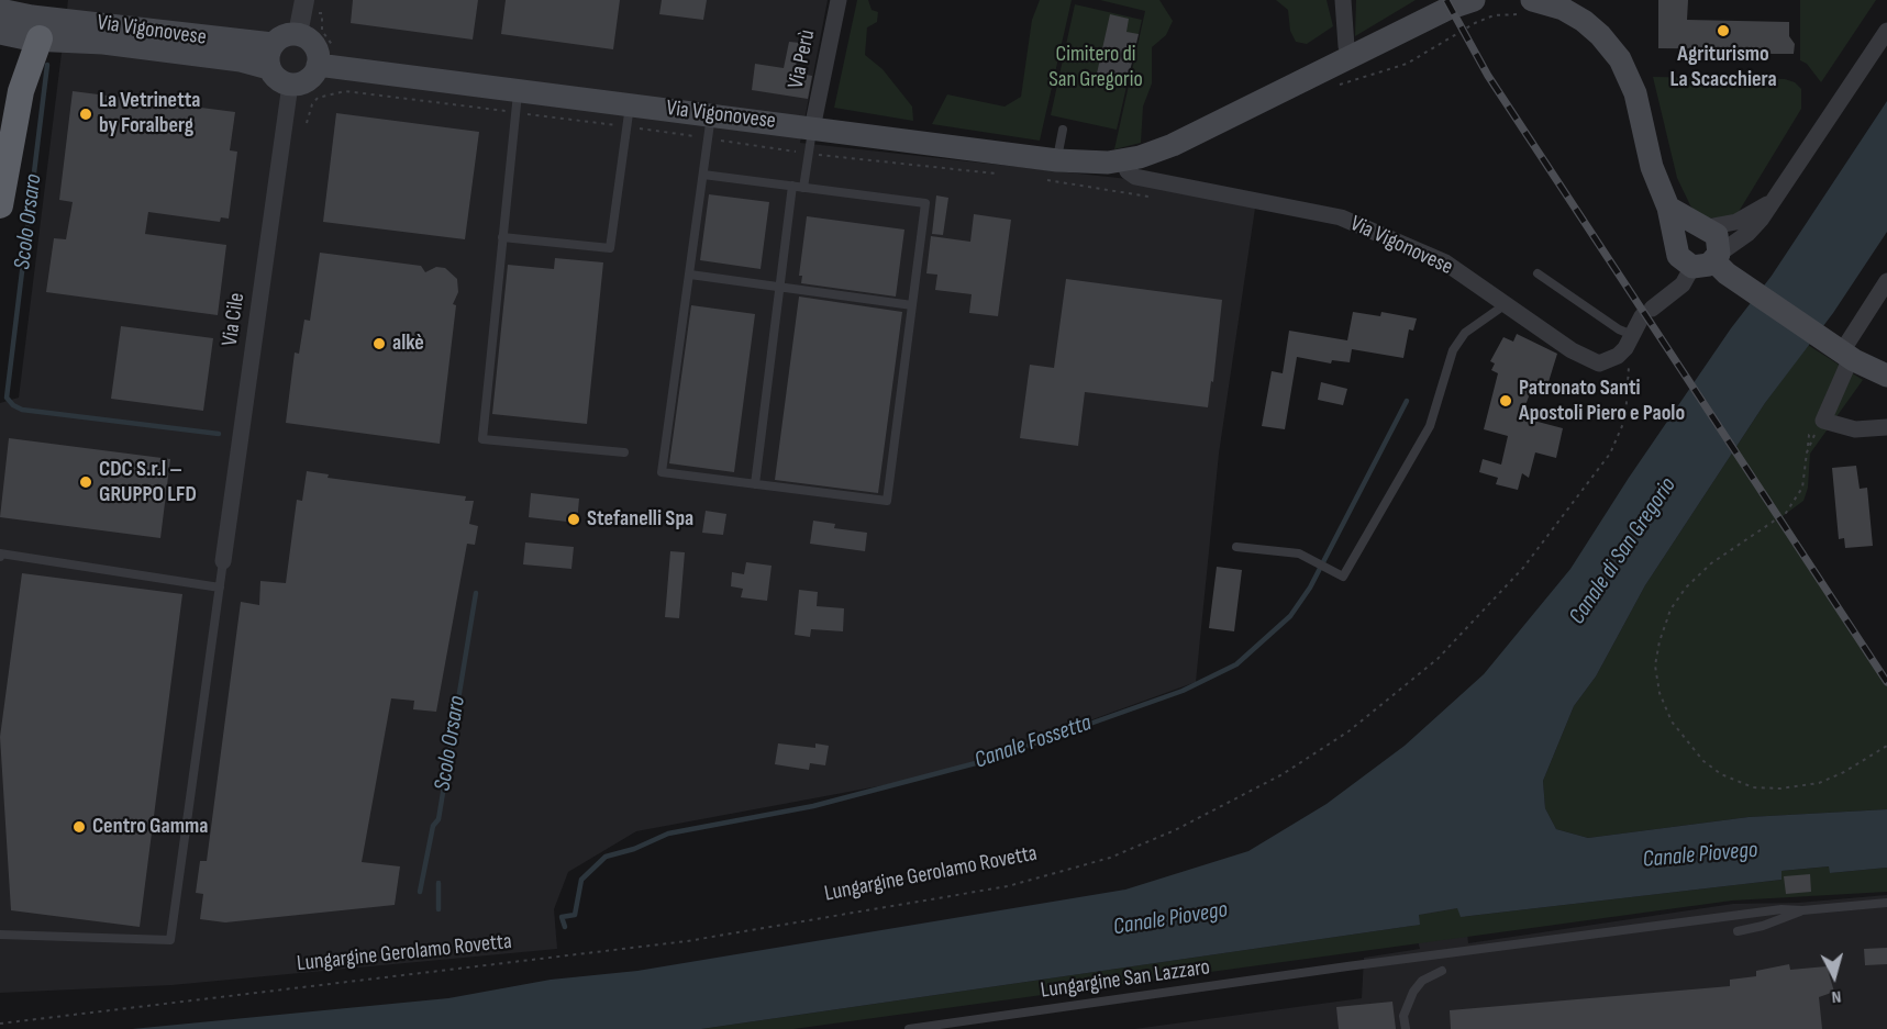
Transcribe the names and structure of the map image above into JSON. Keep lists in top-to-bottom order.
{
  "streets": {
    "main road": ["Via Vigonovese"],
    "street": ["Via Perù", "Via Cile"],
    "lane": ["Lungargine San Lazzaro"],
    "path": ["Lungargine Gerolamo Rovetta"]
  },
  "crossings": [
    ["Via Vigonovese", "Via Perù"],
    ["Via Vigonovese", "Via Cile"],
    ["Via Vigonovese", "Lungargine Gerolamo Rovetta"]
  ],
  "water": [
    "Scolo Orsaro",
    "Canale di San Gregorio",
    "Canale Fossetta",
    "Canale Piovego"
  ],
  "parks": ["Cimitero di San Gregorio"],
  "places": [
    "Agriturismo La Scacchiera",
    "La Vetrinetta by Foralberg",
    "alkè",
    "Patronato Santi Apostoli Piero e Paolo",
    "CDC S.r.l – GRUPPO LFD",
    "Stefanelli Spa",
    "Centro Gamma"
  ],
  "north": "bottom"
}
